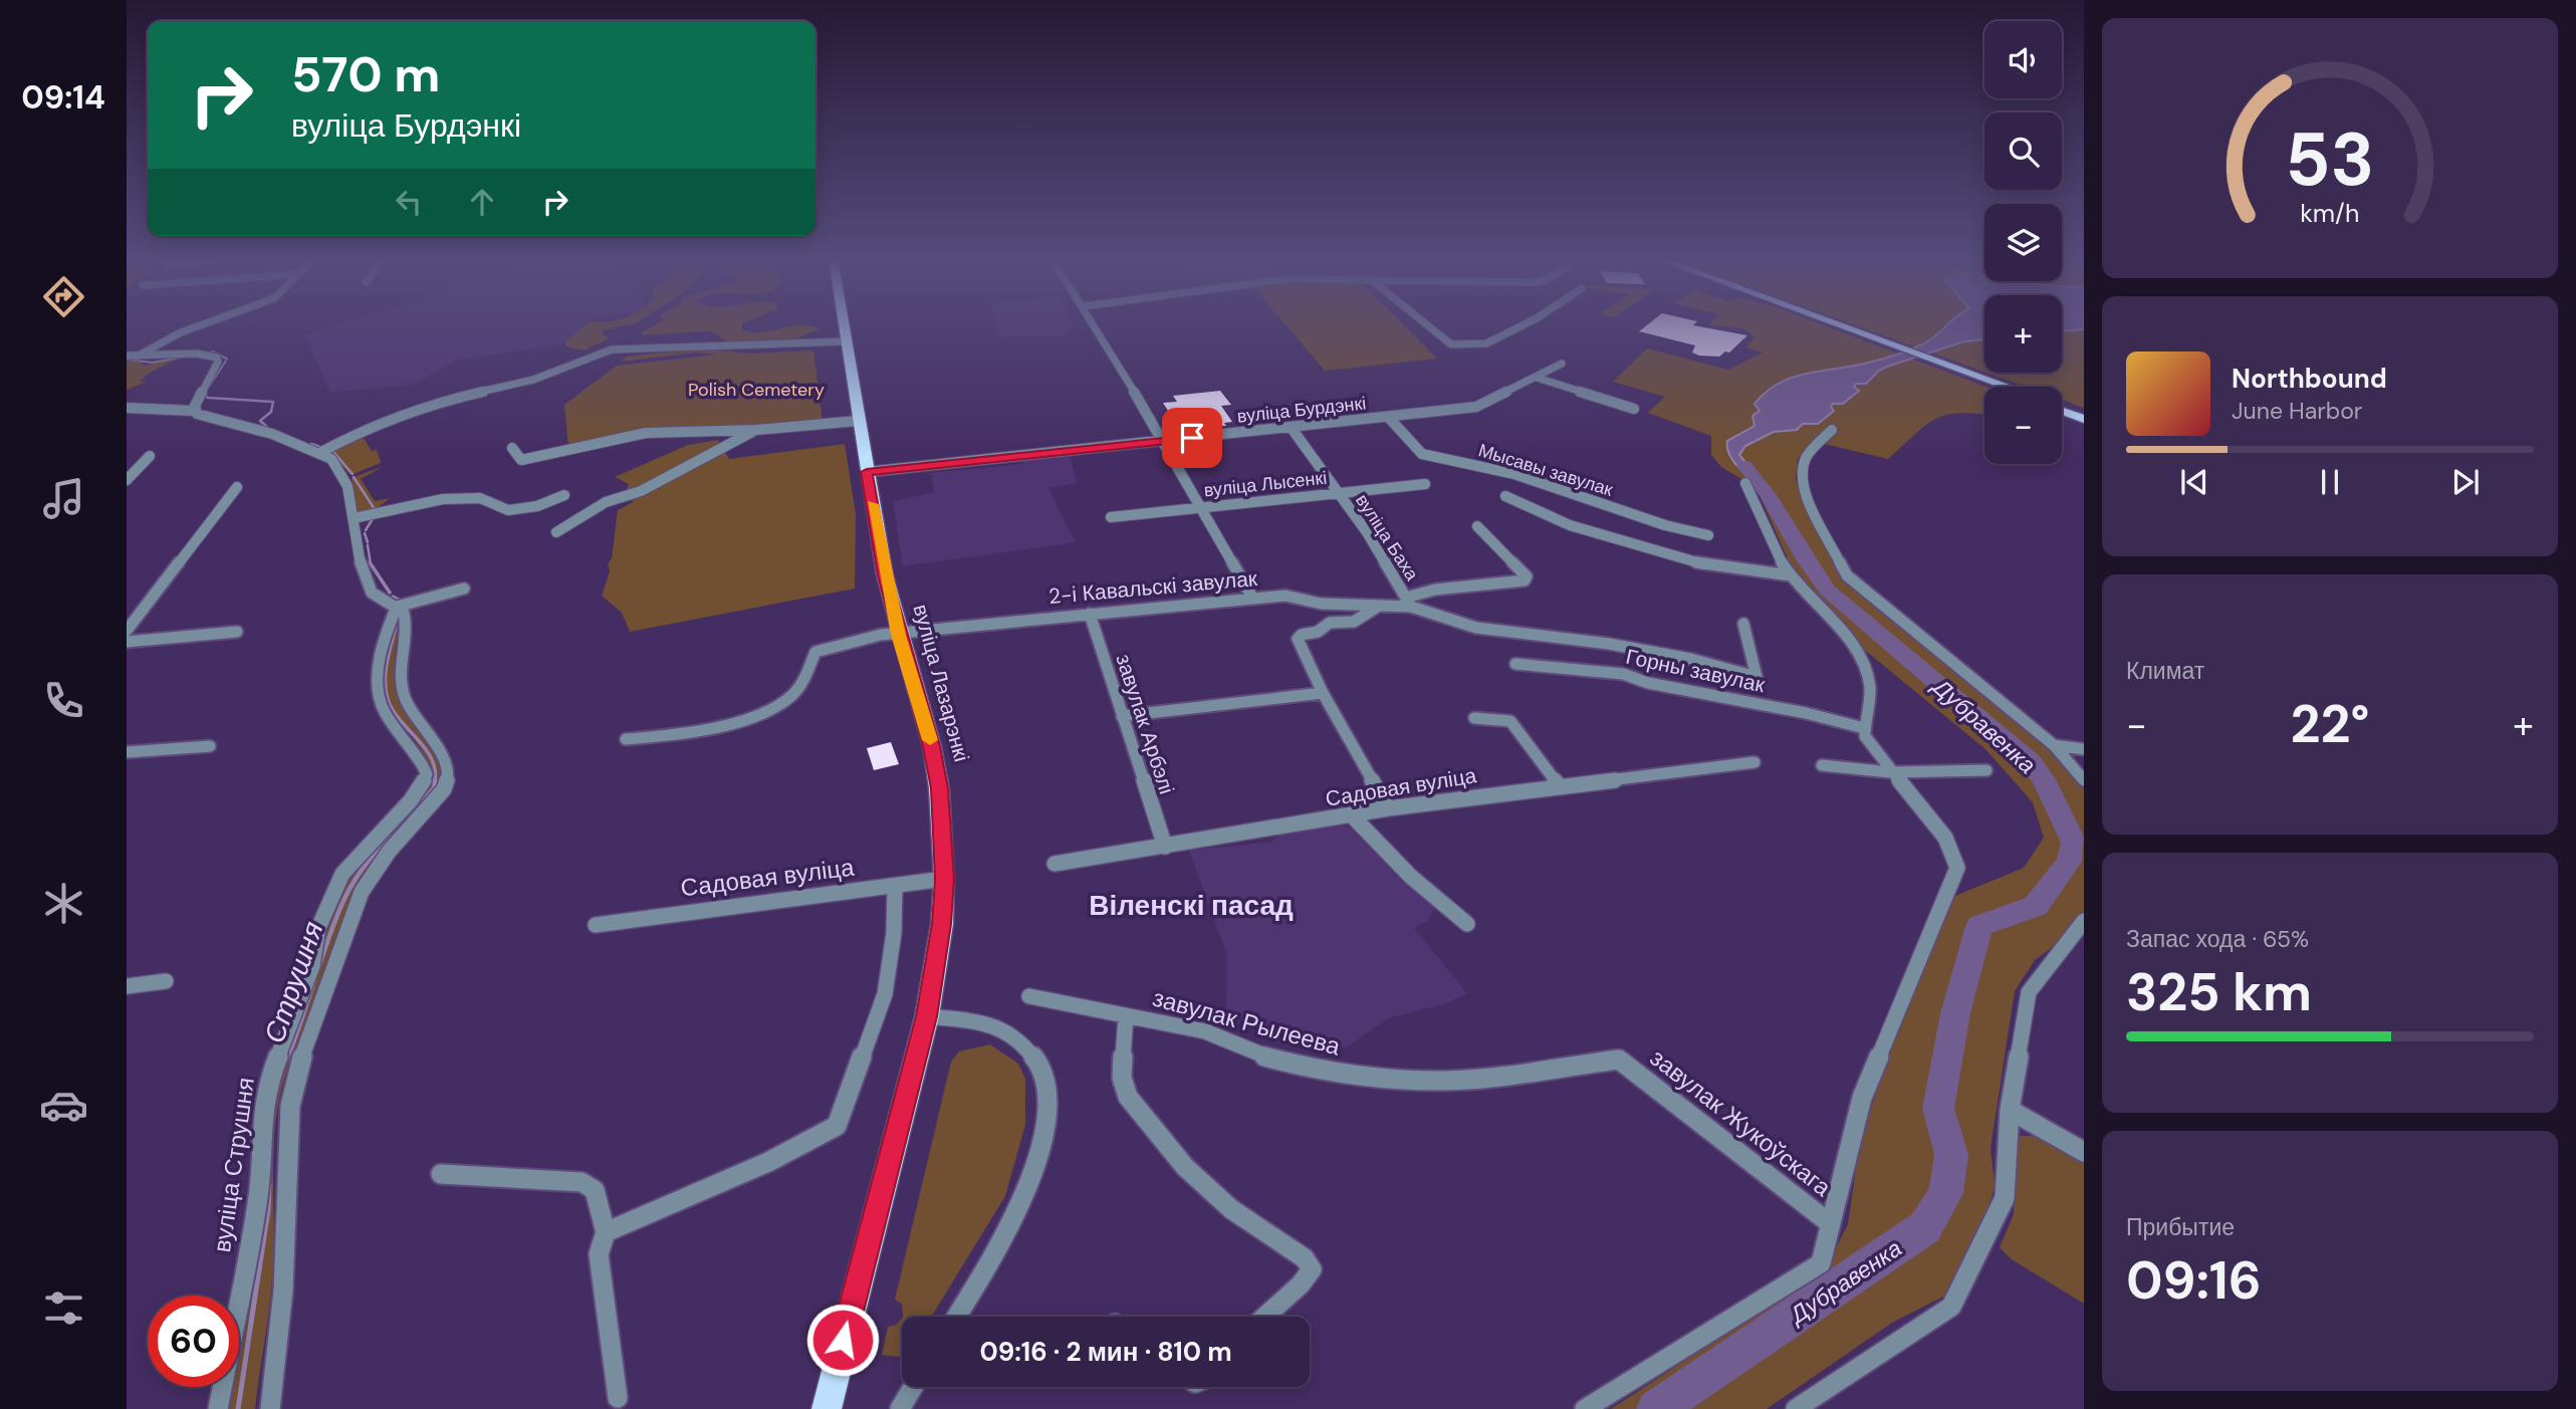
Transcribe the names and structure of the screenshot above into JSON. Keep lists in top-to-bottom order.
{
  "streets": {
    "main road": ["вуліца Лазарэнкі"],
    "street": [
      "вуліца Бурдэнкі",
      "Мысавы завулак",
      "вуліца Лысенкі",
      "вуліца Баха",
      "2-і Кавальскі завулак",
      "Горны завулак",
      "завулак Арбэлі",
      "Садовая вуліца",
      "завулак Рылеева",
      "завулак Жукоўскага",
      "вуліца Струшня"
    ]
  },
  "crossings": [
    ["вуліца Бурдэнкі", "Мысавы завулак"],
    ["вуліца Бурдэнкі", "вуліца Баха"],
    ["вуліца Бурдэнкі", "вуліца Лазарэнкі"],
    ["вуліца Лысенкі", "вуліца Баха"],
    ["вуліца Баха", "2-і Кавальскі завулак"],
    ["2-і Кавальскі завулак", "вуліца Лазарэнкі"],
    ["2-і Кавальскі завулак", "завулак Арбэлі"],
    ["вуліца Лазарэнкі", "Садовая вуліца"],
    ["завулак Арбэлі", "Садовая вуліца"],
    ["завулак Рылеева", "завулак Жукоўскага"]
  ],
  "districts": ["Віленскі пасад"],
  "water": ["Дубравенка", "Струшня"],
  "parks": ["Polish Cemetery"],
  "page": {
    "tabs": "09:14",
    "map_buttons": ["+", "−"],
    "turn": ["570 m", "вуліца Бурдэнкі"],
    "song": ["Northbound", "June Harbor"],
    "tile": [
      "Климат",
      ["Запас хода · 65%", "325 km"],
      ["Прибытие", "09:16"]
    ],
    "heat": ["−", "22°", "+"],
    "limit": "60",
    "trip": "09:16 · 2 мин · 810 m",
    "gauge": ["53", "km/h"]
  }
}
